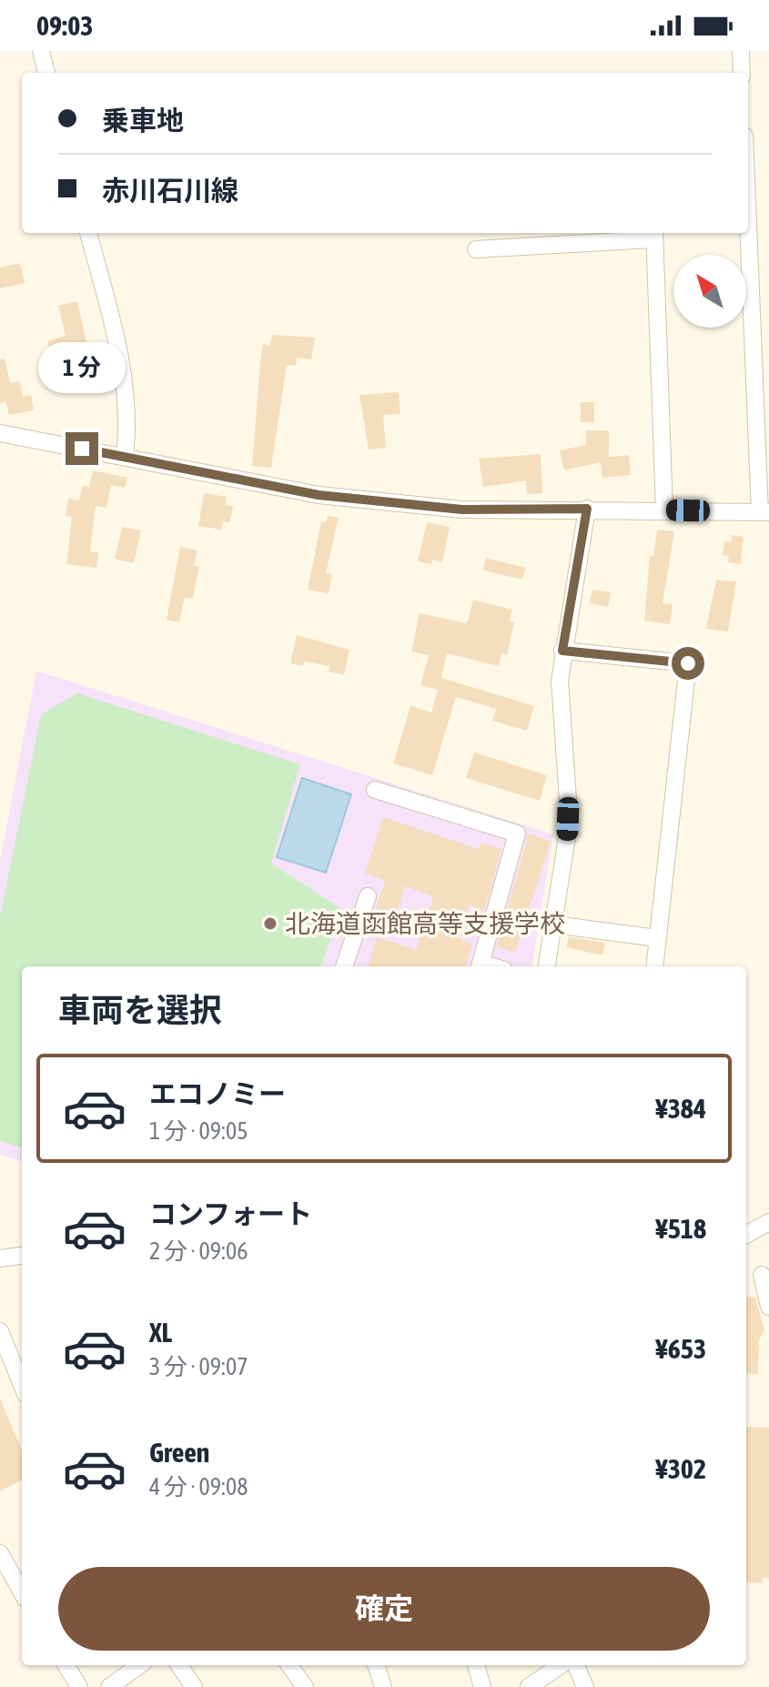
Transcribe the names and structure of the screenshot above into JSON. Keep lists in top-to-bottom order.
{
  "places": ["北海道函館高等支援学校"],
  "north": "top left",
  "page": {
    "status": "09:03",
    "banner": ["乗車地", "赤川石川線"],
    "bubble": "1 分",
    "heading": "車両を選択",
    "list": [
      {
        "name": "エコノミー",
        "note": "1 分 · 09:05",
        "value": "¥384"
      },
      {
        "name": "コンフォート",
        "note": "2 分 · 09:06",
        "value": "¥518"
      },
      {
        "name": "XL",
        "note": "3 分 · 09:07",
        "value": "¥653"
      },
      {
        "name": "Green",
        "note": "4 分 · 09:08",
        "value": "¥302"
      }
    ],
    "buttons": "確定"
  }
}
